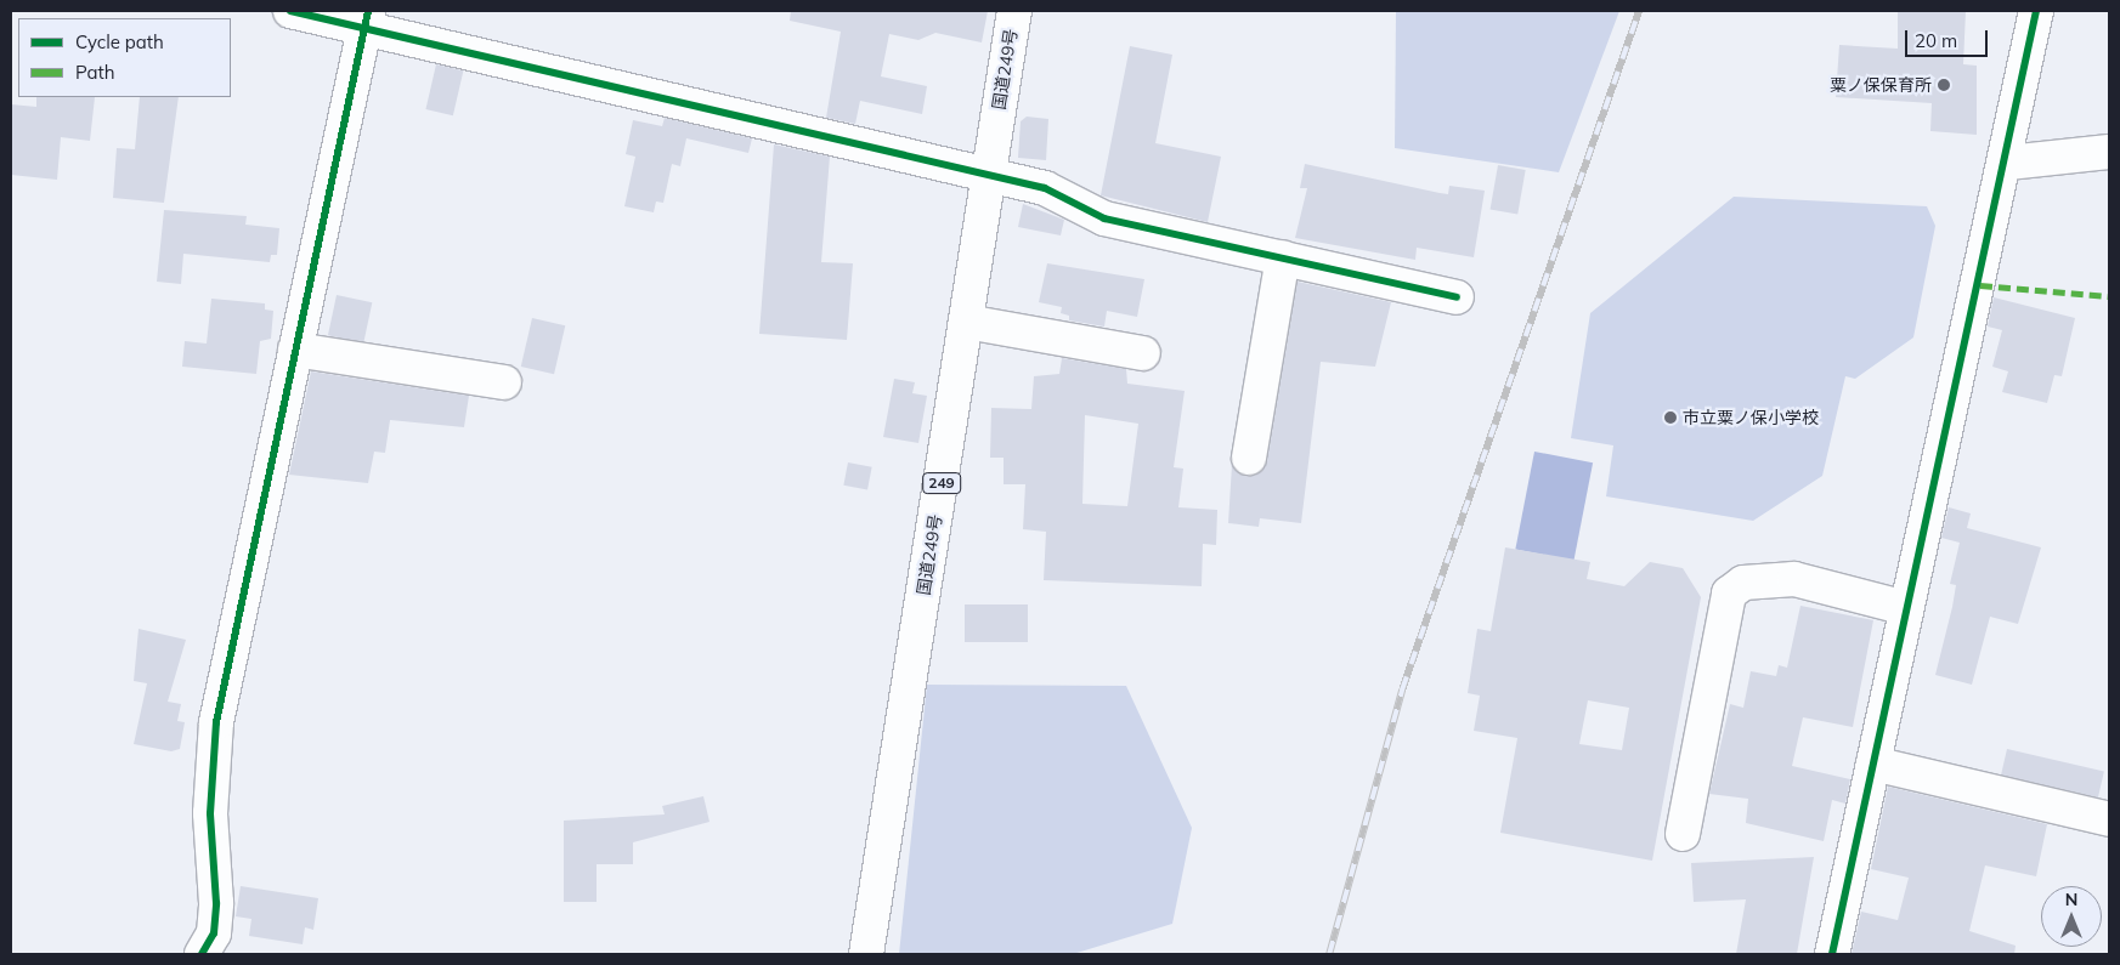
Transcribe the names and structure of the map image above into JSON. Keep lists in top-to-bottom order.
{
  "streets": {
    "main road": ["国道249号", "249"]
  },
  "places": ["粟ノ保保育所", "市立粟ノ保小学校"],
  "legend": ["Cycle path", "Path"],
  "scale_bar": "20 m",
  "north": "top"
}
